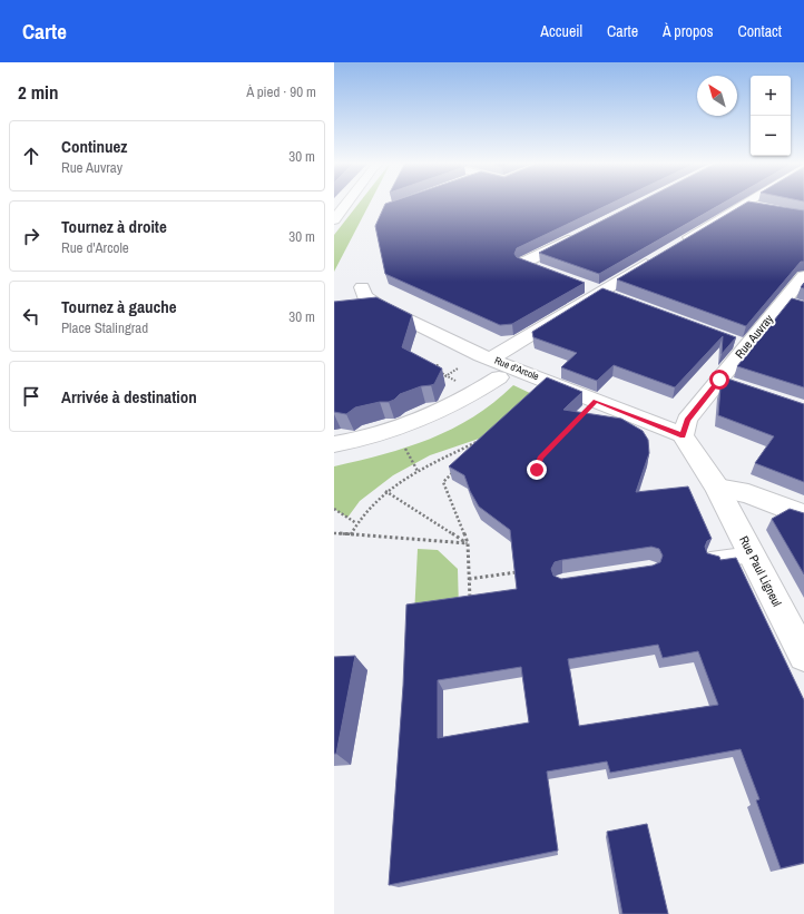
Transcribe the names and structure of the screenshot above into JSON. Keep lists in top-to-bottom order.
{
  "streets": {
    "street": ["Rue Auvray", "Rue d'Arcole", "Rue Paul Ligneul"]
  },
  "crossings": [
    ["Rue Auvray", "Rue d'Arcole"]
  ],
  "north": "top left",
  "page": {
    "header": "Carte",
    "nav": [
      "Accueil",
      "Carte",
      "À propos",
      "Contact"
    ],
    "heading": ["2 min", "À pied · 90 m"],
    "map_buttons": ["+", "−"],
    "list": [
      ["Continuez", "Rue Auvray", "30 m"],
      ["Tournez à droite", "Rue d'Arcole", "30 m"],
      ["Tournez à gauche", "Place Stalingrad", "30 m"],
      "Arrivée à destination"
    ]
  }
}
